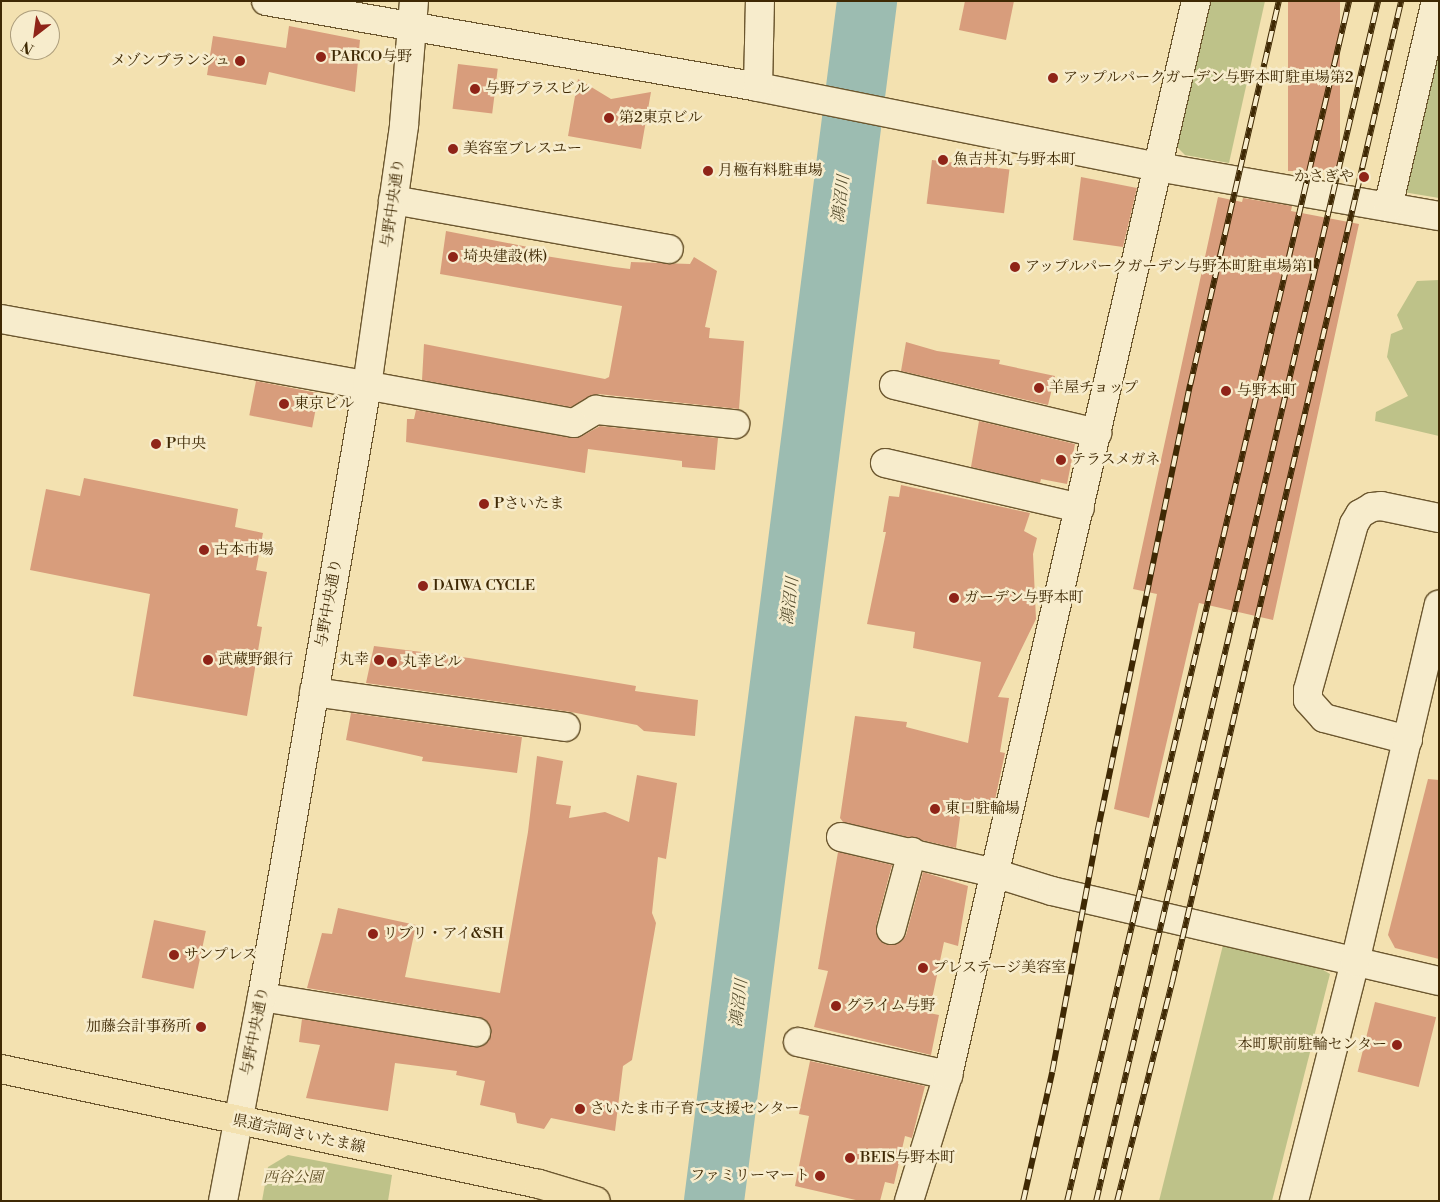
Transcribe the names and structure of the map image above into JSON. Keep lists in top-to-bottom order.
{
  "streets": {
    "main road": ["県道宗岡さいたま線"],
    "street": ["与野中央通り"]
  },
  "crossings": [
    ["与野中央通り", "県道宗岡さいたま線"]
  ],
  "water": ["鴻沼川"],
  "parks": ["西谷公園"],
  "places": [
    "PARCO与野",
    "メゾンブランシュ",
    "アップルパークガーデン与野本町駐車場第2",
    "与野プラスビル",
    "第2東京ビル",
    "美容室ブレスユー",
    "魚吉丼丸 与野本町",
    "月極有料駐車場",
    "かさぎや",
    "埼央建設(株)",
    "アップルパークガーデン与野本町駐車場第1",
    "羊屋チョップ",
    "与野本町",
    "東京ビル",
    "P中央",
    "テラスメガネ",
    "Pさいたま",
    "古本市場",
    "DAIWA CYCLE",
    "ガーデン与野本町",
    "武蔵野銀行",
    "丸幸",
    "丸幸ビル",
    "東口駐輪場",
    "リブリ・アイ&SH",
    "サンプレス",
    "プレステージ美容室",
    "グライム与野",
    "加藤会計事務所",
    "本町駅前駐輪センター",
    "さいたま市子育て支援センター",
    "BEIS与野本町",
    "ファミリーマート"
  ],
  "north": "bottom left"
}
